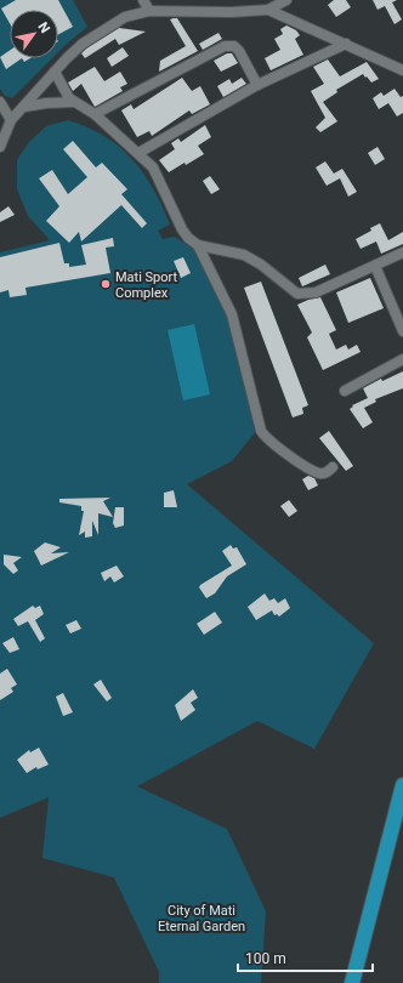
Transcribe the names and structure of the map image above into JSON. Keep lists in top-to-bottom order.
{
  "parks": ["City of Mati Eternal Garden"],
  "places": ["Mati Sport Complex"],
  "scale_bar": "100 m",
  "north": "top right"
}
